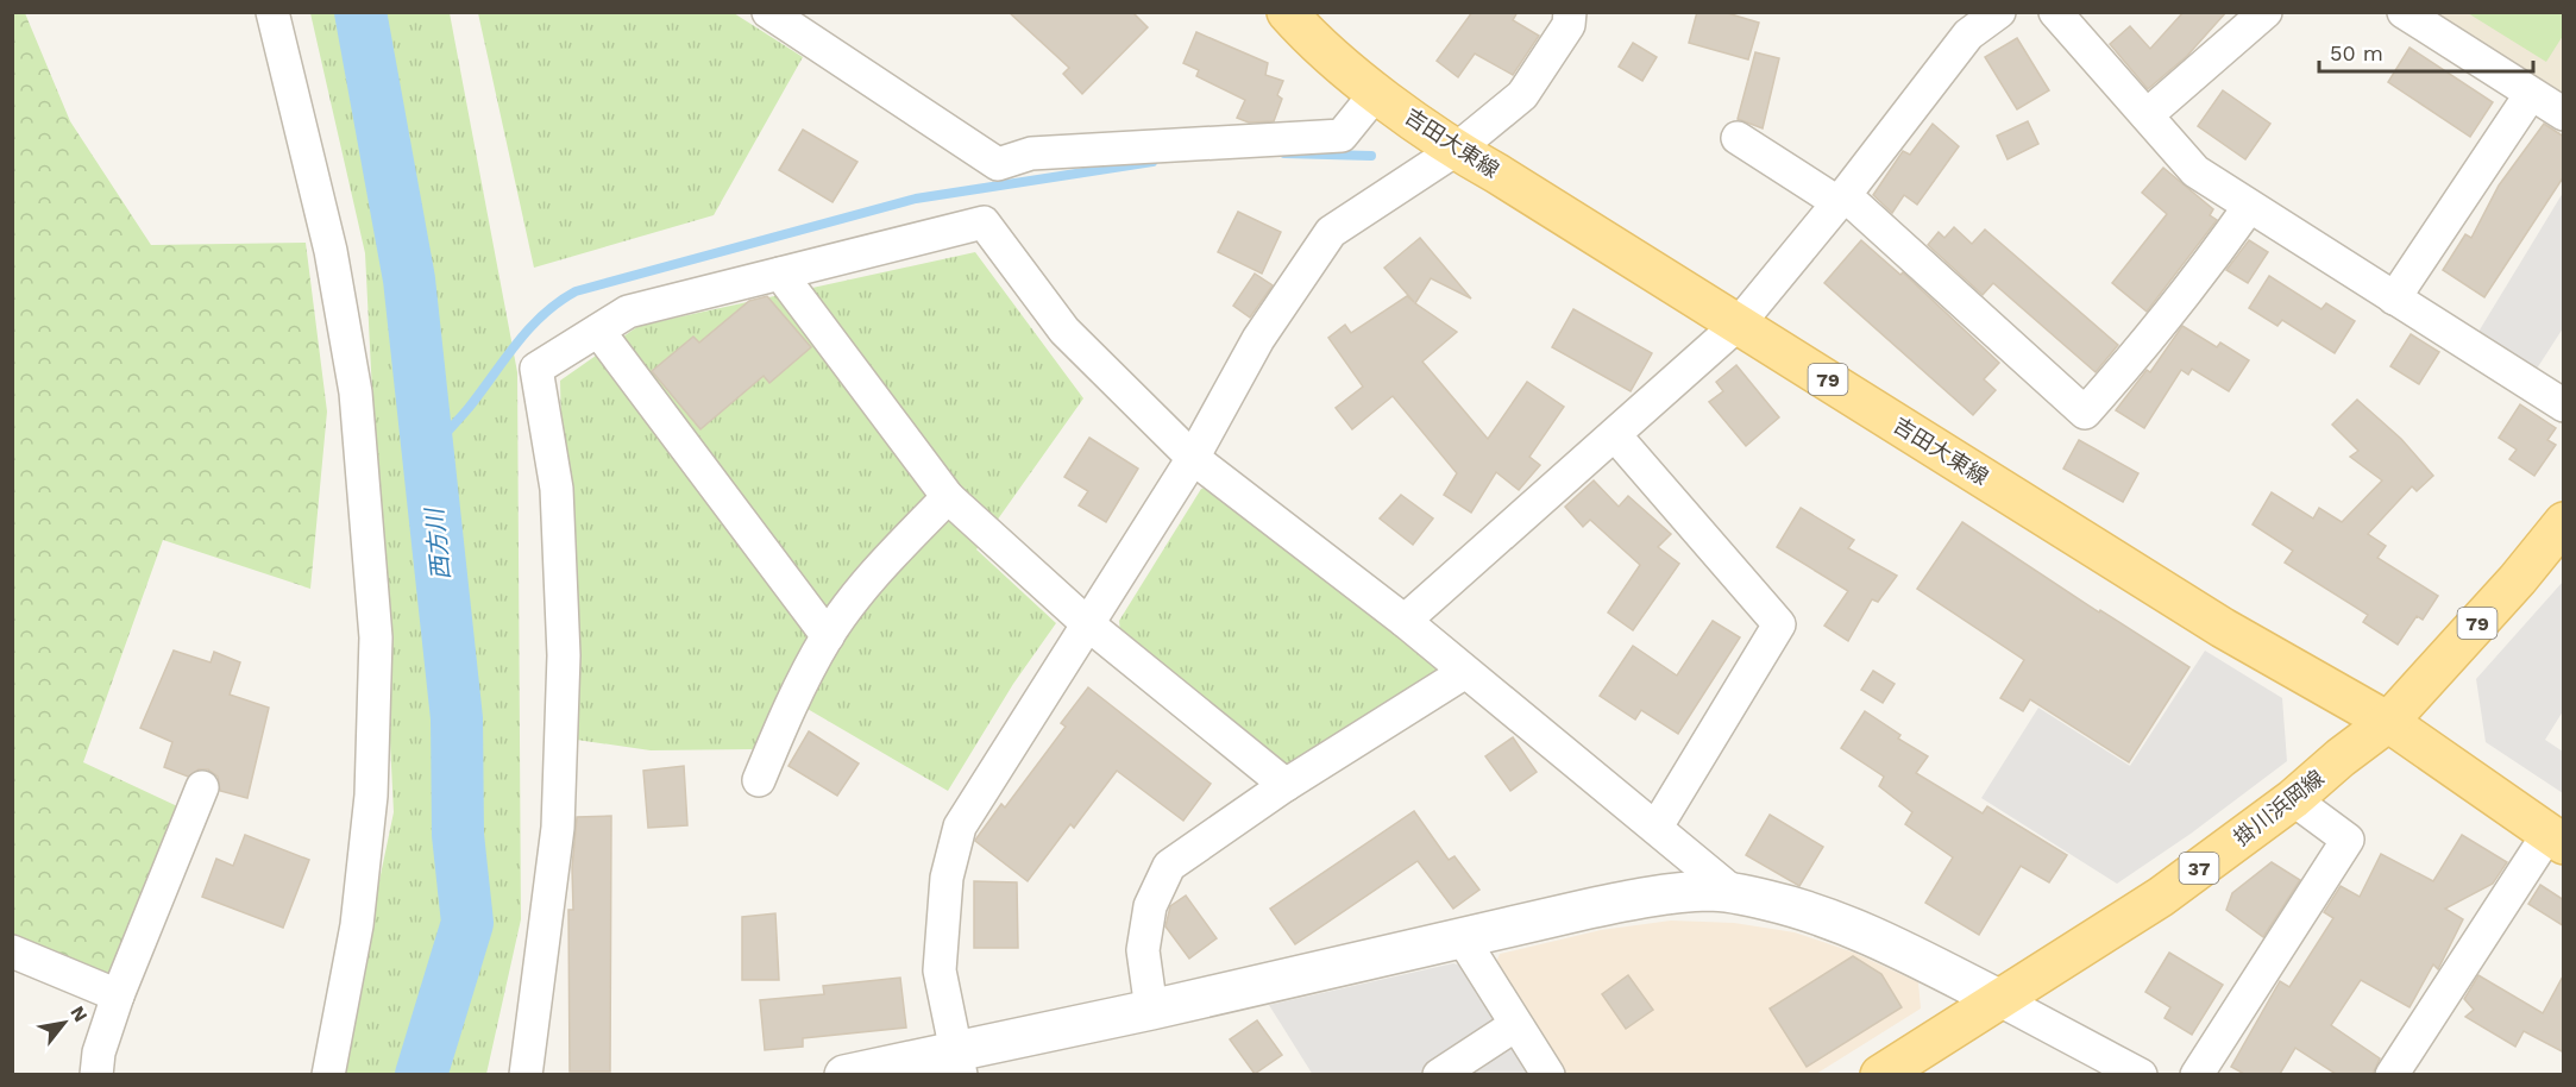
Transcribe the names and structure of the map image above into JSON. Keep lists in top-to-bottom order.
{
  "streets": {
    "main road": [
      "吉田大東線",
      "79",
      "掛川浜岡線",
      "37"
    ]
  },
  "crossings": [
    ["吉田大東線", "79"],
    ["吉田大東線", "掛川浜岡線"],
    ["79", "掛川浜岡線"]
  ],
  "water": ["西方川"],
  "scale_bar": "50 m",
  "north": "top right"
}
